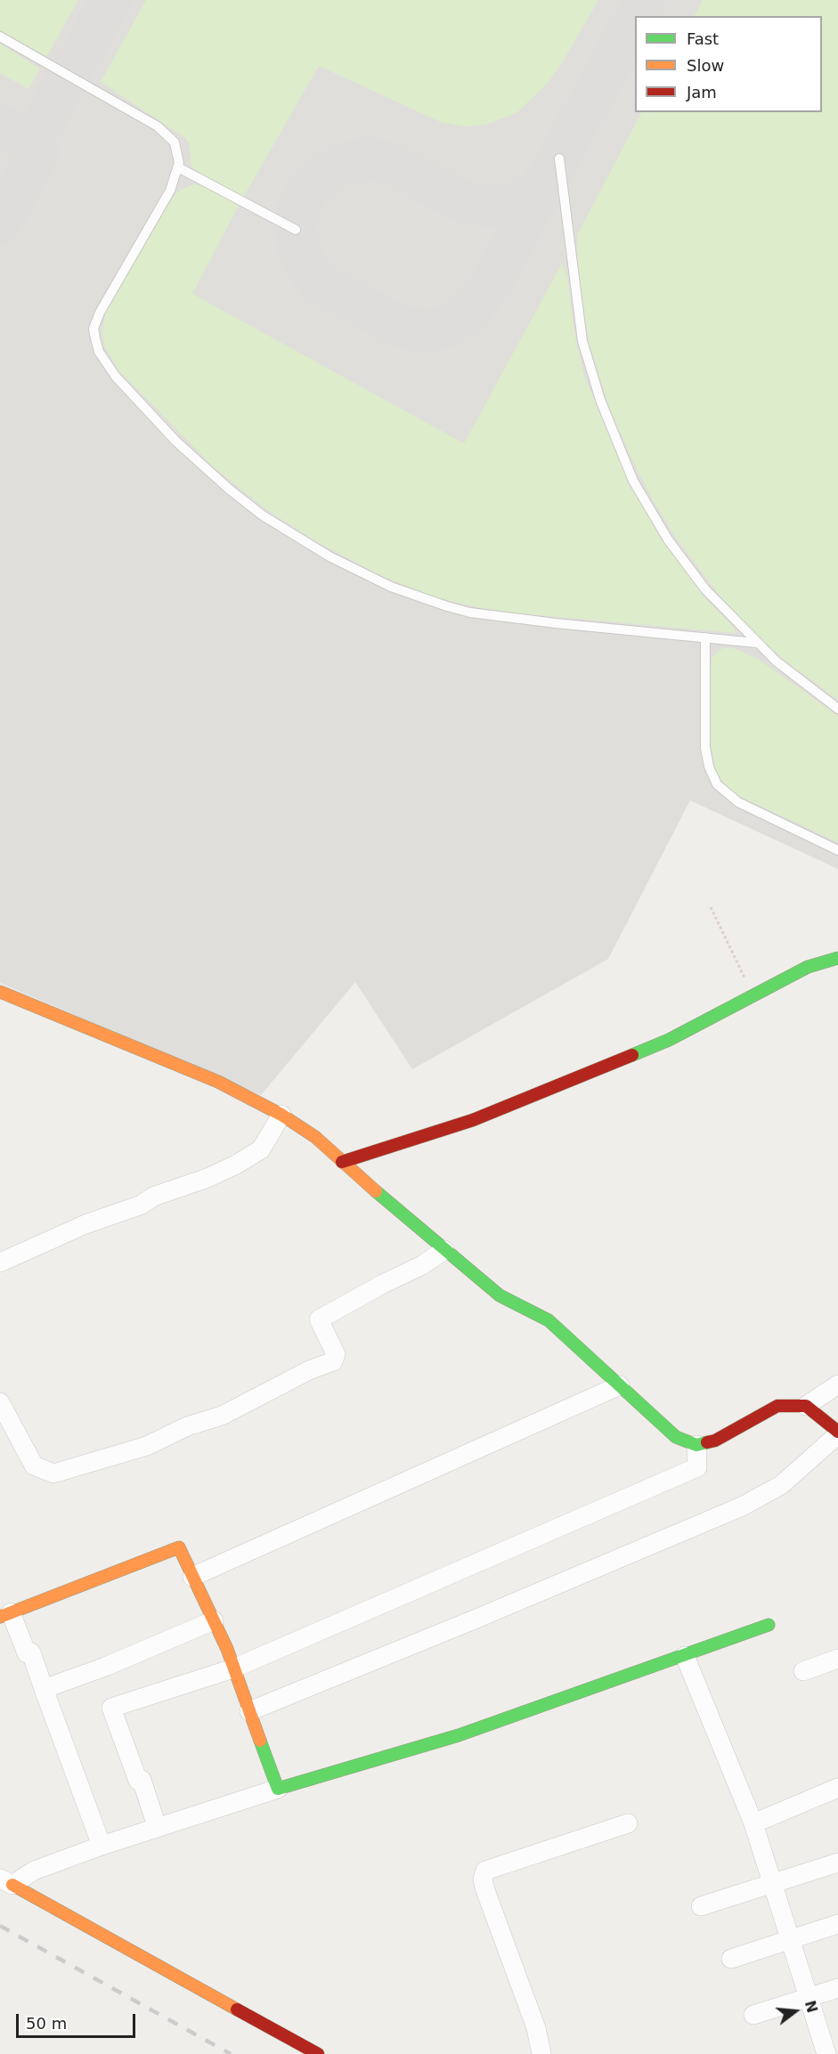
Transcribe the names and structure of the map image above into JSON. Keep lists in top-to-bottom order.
{
  "legend": ["Fast", "Slow", "Jam"],
  "scale_bar": "50 m",
  "north": "right"
}
